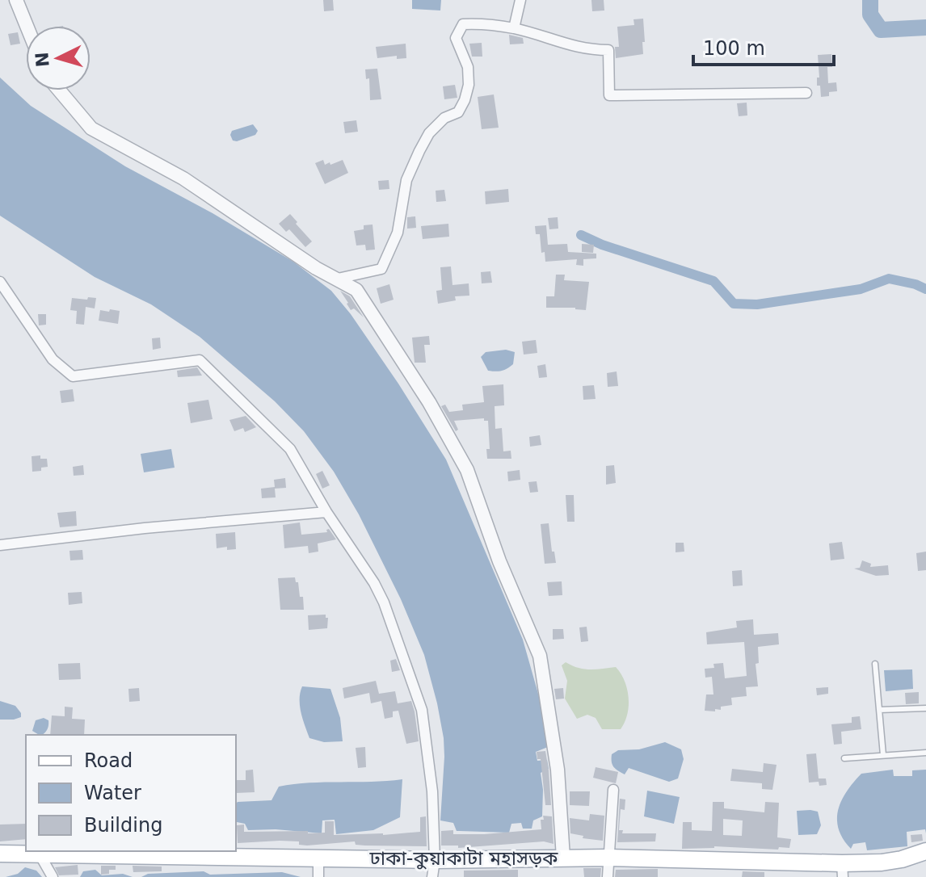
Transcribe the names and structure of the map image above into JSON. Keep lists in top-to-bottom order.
{
  "streets": {
    "main road": ["ঢাকা-কুয়াকাটা মহাসড়ক"]
  },
  "legend": ["Road", "Water", "Building"],
  "scale_bar": "100 m",
  "north": "left"
}
